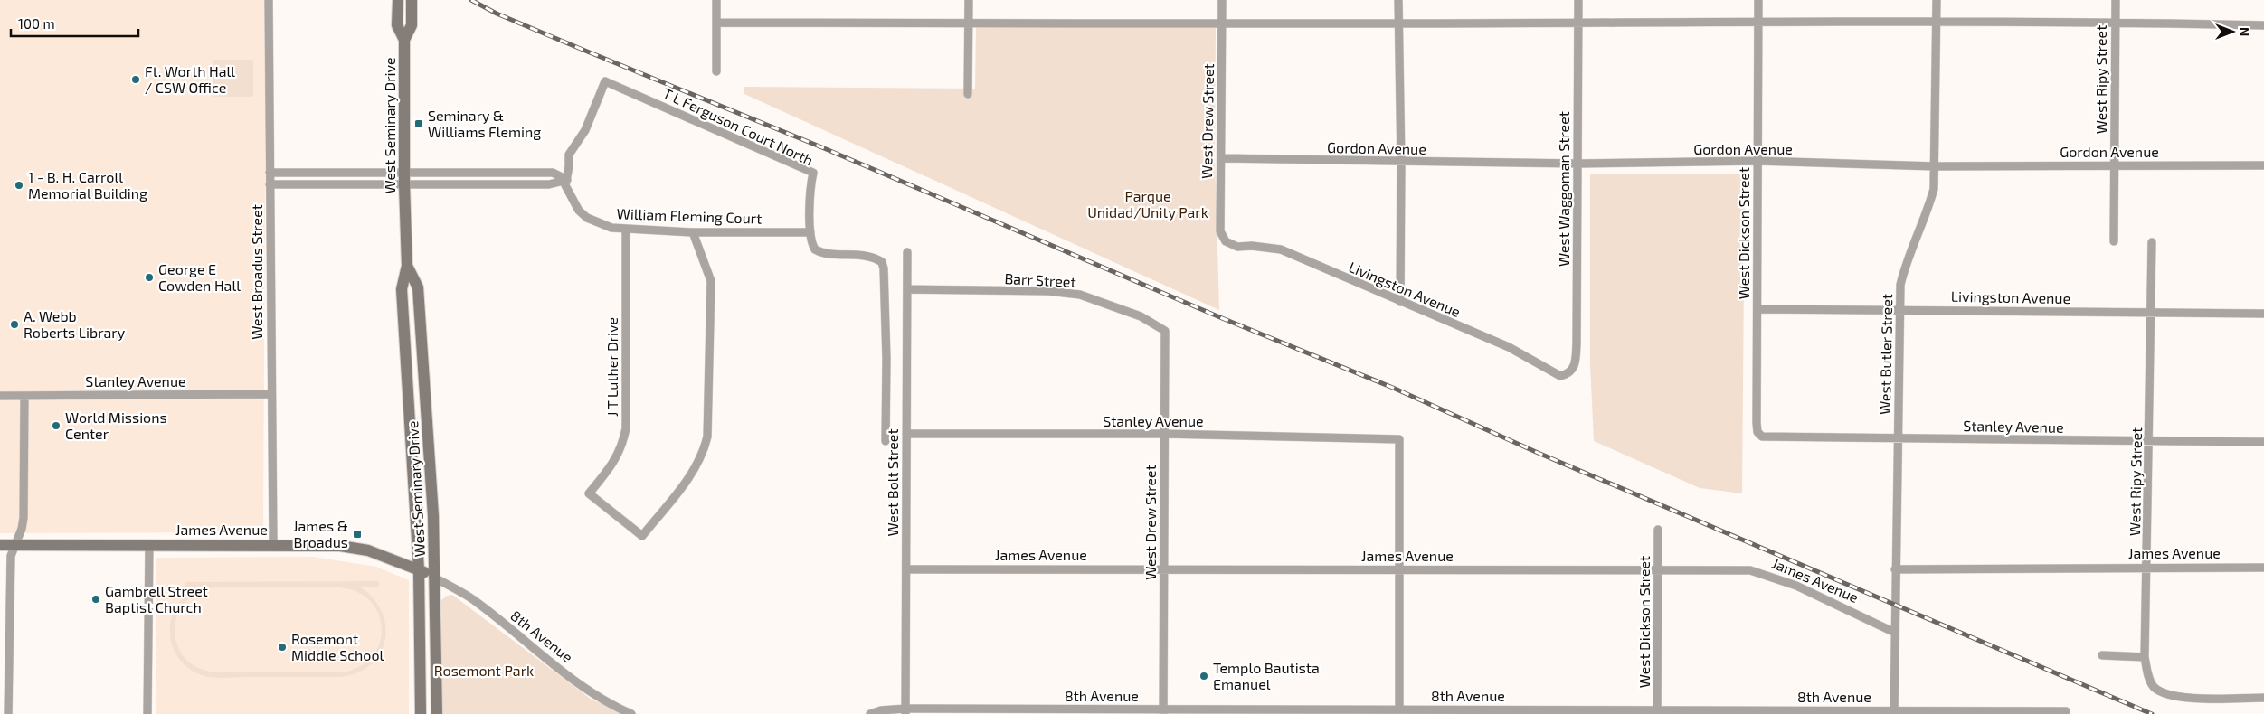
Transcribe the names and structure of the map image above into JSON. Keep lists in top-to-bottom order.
{
  "streets": {
    "main road": ["West Seminary Drive", "James Avenue"],
    "street": [
      "West Ripy Street",
      "West Drew Street",
      "T L Ferguson Court North",
      "Gordon Avenue",
      "West Waggoman Street",
      "William Fleming Court",
      "West Dickson Street",
      "West Broadus Street",
      "Barr Street",
      "Livingston Avenue",
      "West Butler Street",
      "J T Luther Drive",
      "Stanley Avenue",
      "West Bolt Street",
      "8th Avenue"
    ]
  },
  "crossings": [
    ["West Ripy Street", "Gordon Avenue"],
    ["West Ripy Street", "Livingston Avenue"],
    ["West Ripy Street", "Stanley Avenue"],
    ["West Ripy Street", "James Avenue"],
    ["West Drew Street", "Gordon Avenue"],
    ["West Drew Street", "Barr Street"],
    ["West Drew Street", "Livingston Avenue"],
    ["West Drew Street", "Stanley Avenue"],
    ["West Drew Street", "James Avenue"],
    ["West Drew Street", "8th Avenue"],
    ["West Seminary Drive", "James Avenue"],
    ["West Seminary Drive", "8th Avenue"],
    ["T L Ferguson Court North", "William Fleming Court"],
    ["Gordon Avenue", "West Waggoman Street"],
    ["Gordon Avenue", "West Dickson Street"],
    ["Gordon Avenue", "West Butler Street"],
    ["West Waggoman Street", "Livingston Avenue"],
    ["William Fleming Court", "J T Luther Drive"],
    ["West Dickson Street", "Livingston Avenue"],
    ["West Dickson Street", "Stanley Avenue"],
    ["West Dickson Street", "James Avenue"],
    ["West Dickson Street", "8th Avenue"],
    ["West Broadus Street", "Stanley Avenue"],
    ["West Broadus Street", "James Avenue"],
    ["Barr Street", "West Bolt Street"],
    ["Livingston Avenue", "West Butler Street"],
    ["West Butler Street", "Stanley Avenue"],
    ["West Butler Street", "James Avenue"],
    ["West Butler Street", "8th Avenue"],
    ["Stanley Avenue", "West Bolt Street"],
    ["Stanley Avenue", "James Avenue"],
    ["West Bolt Street", "James Avenue"],
    ["West Bolt Street", "8th Avenue"],
    ["James Avenue", "8th Avenue"]
  ],
  "parks": ["Parque Unidad/Unity Park", "Rosemont Park"],
  "places": {
    "other": [
      "Ft. Worth Hall / CSW Office",
      "1 - B. H. Carroll Memorial Building",
      "George E Cowden Hall",
      "A. Webb Roberts Library",
      "World Missions Center",
      "Gambrell Street Baptist Church",
      "Rosemont Middle School",
      "Templo Bautista Emanuel"
    ],
    "transit": ["Seminary & Williams Fleming", "James & Broadus"]
  },
  "scale_bar": "100 m",
  "north": "right"
}
